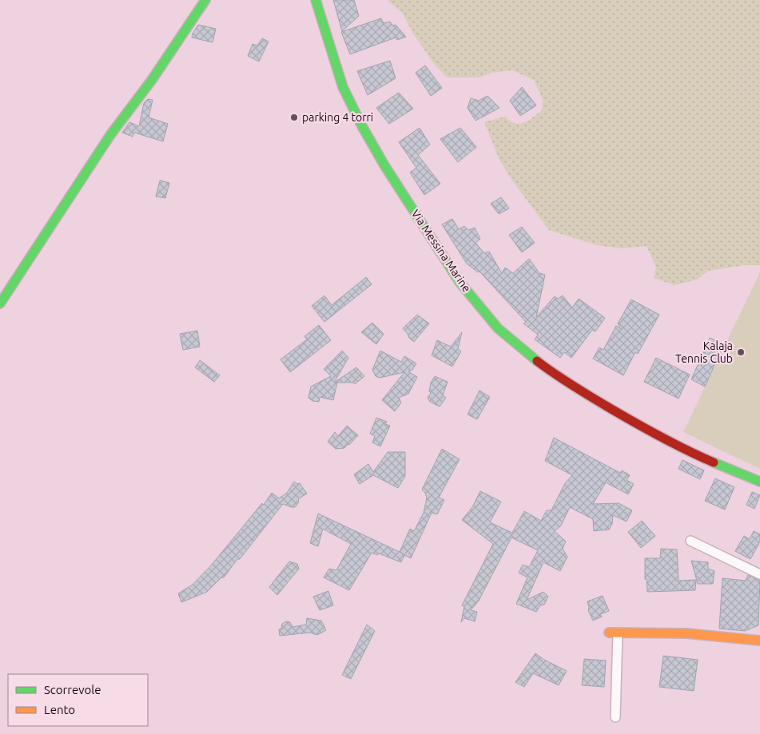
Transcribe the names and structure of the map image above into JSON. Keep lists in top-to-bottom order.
{
  "streets": {
    "main road": ["Via Messina Marine"]
  },
  "places": ["parking 4 torri", "Kalaja Tennis Club"],
  "legend": ["Scorrevole", "Lento"]
}
